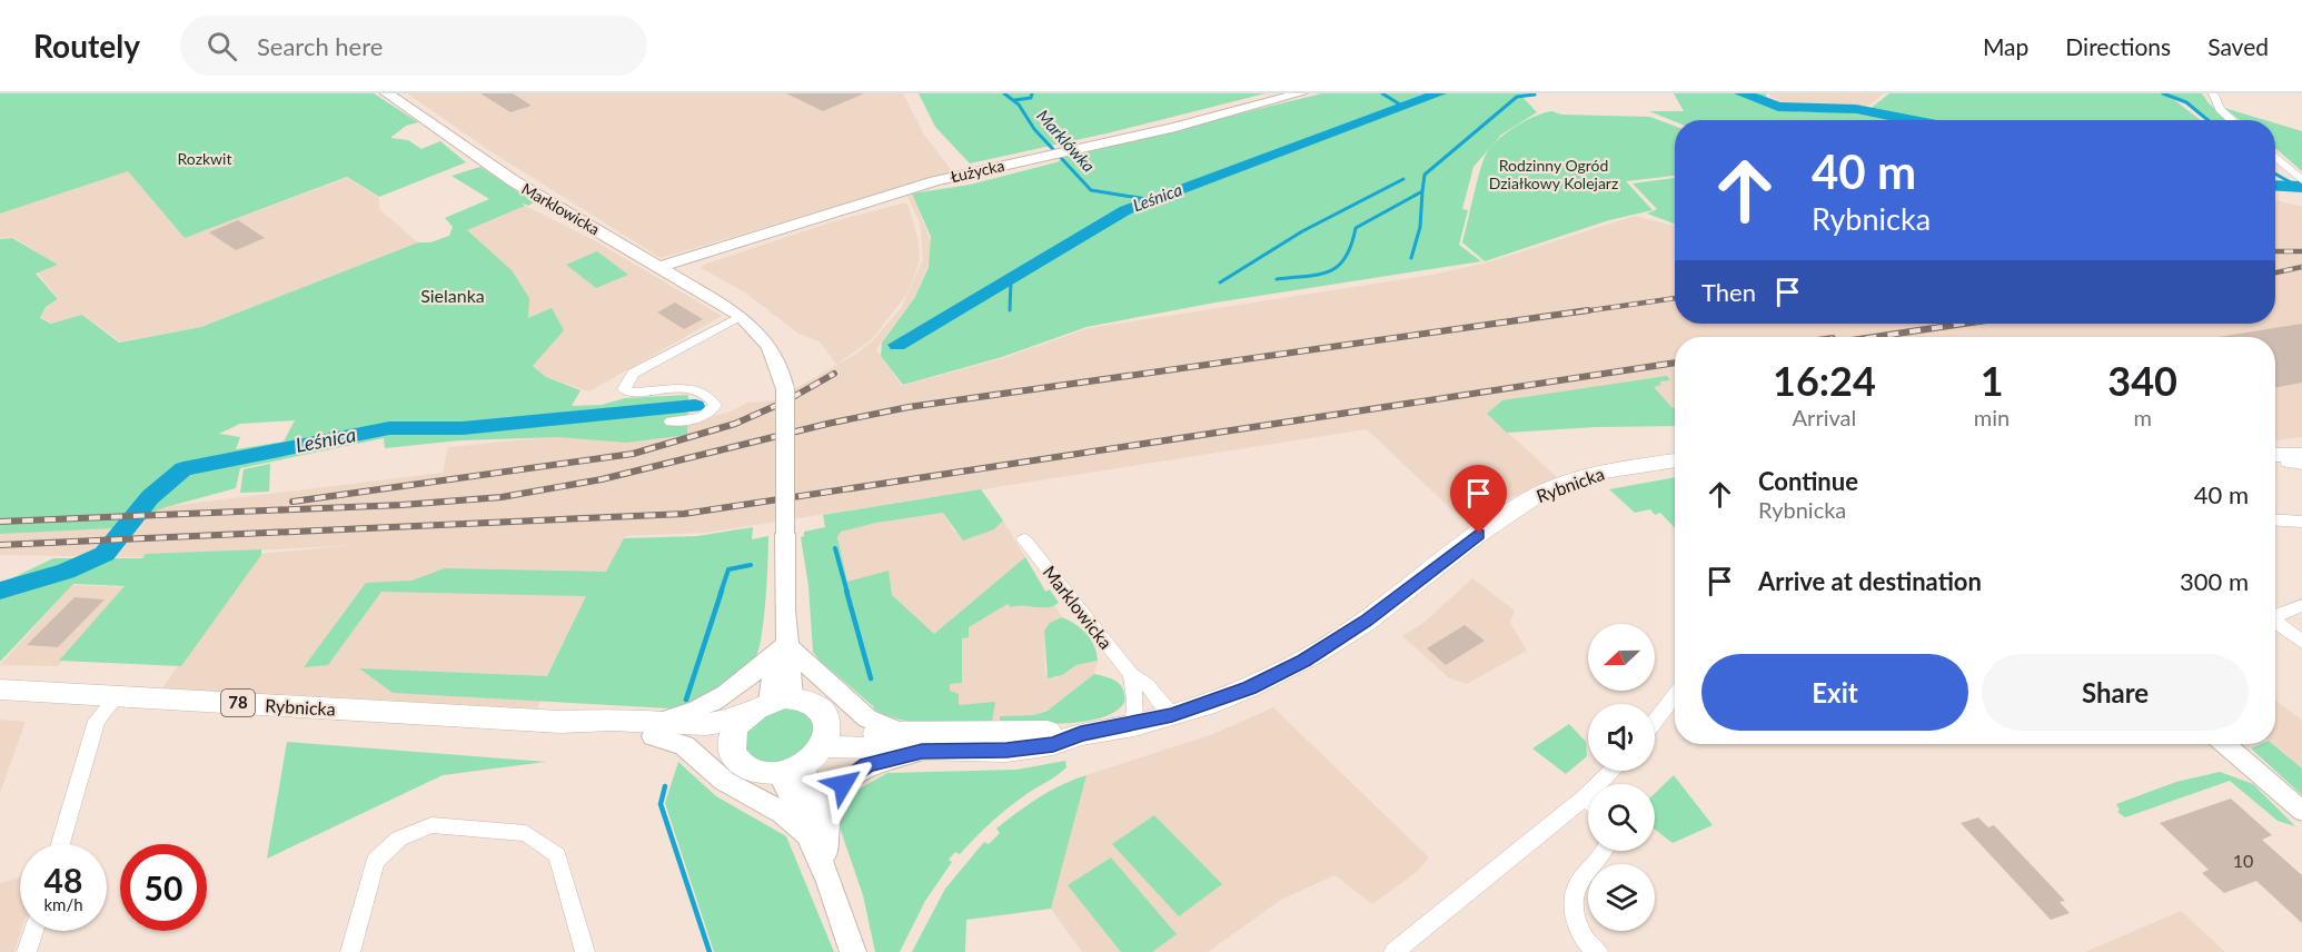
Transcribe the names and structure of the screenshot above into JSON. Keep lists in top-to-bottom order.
{
  "streets": {
    "main road": [
      "Łużycka",
      "Marklowicka",
      "Rybnicka",
      "78"
    ]
  },
  "crossings": [
    ["Łużycka", "Marklowicka"],
    ["Marklowicka", "Rybnicka"],
    ["Marklowicka", "78"],
    ["Rybnicka", "78"]
  ],
  "water": ["Marklówka", "Leśnica"],
  "parks": ["Rozkwit", "Rodzinny Ogród Działkowy Kolejarz", "Sielanka"],
  "house_numbers": ["10"],
  "north": "left",
  "page": {
    "header": "Routely",
    "search": "Search here",
    "nav": ["Map", "Directions", "Saved"],
    "turn": ["40 m", "Rybnicka"],
    "then": "Then",
    "eta": [
      "16:24",
      "Arrival",
      "1",
      "min",
      "340",
      "m"
    ],
    "list": [
      {
        "name": "Continue",
        "note": "Rybnicka",
        "value": "40 m"
      },
      {
        "name": "Arrive at destination",
        "value": "300 m"
      }
    ],
    "buttons": ["Exit", "Share"],
    "speed": "48 km/h",
    "limit": "50"
  }
}
